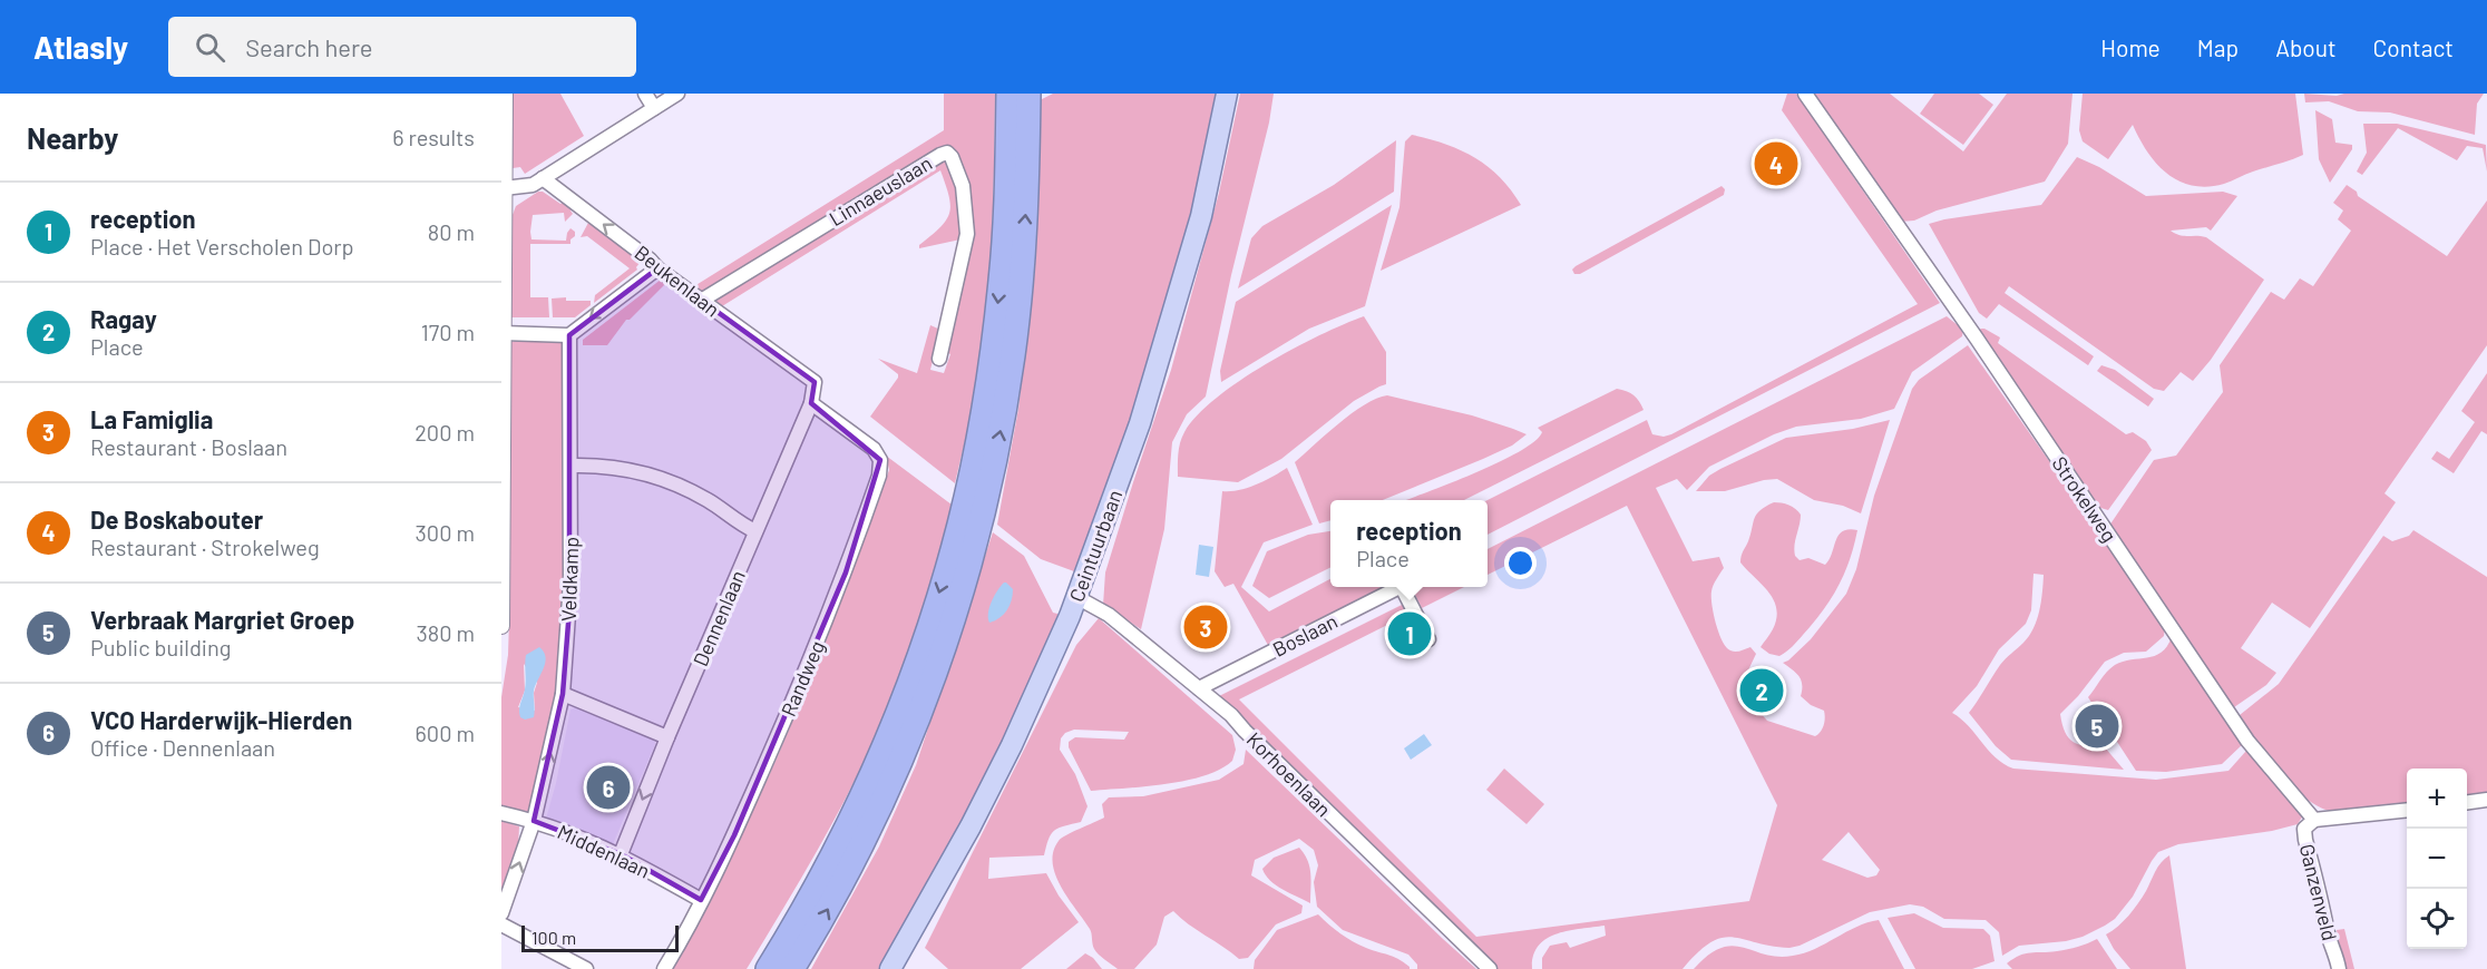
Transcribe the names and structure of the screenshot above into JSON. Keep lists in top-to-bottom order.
{
  "streets": {
    "main road": ["Ceintuurbaan"],
    "street": [
      "Linnaeuslaan",
      "Beukenlaan",
      "Strokelweg",
      "Veldkamp",
      "Dennenlaan",
      "Boslaan",
      "Randweg",
      "Korhoenlaan",
      "Middenlaan",
      "Ganzenveld"
    ]
  },
  "crossings": [
    ["Linnaeuslaan", "Beukenlaan"],
    ["Beukenlaan", "Dennenlaan"],
    ["Strokelweg", "Ganzenveld"],
    ["Ceintuurbaan", "Korhoenlaan"],
    ["Veldkamp", "Middenlaan"],
    ["Dennenlaan", "Randweg"],
    ["Dennenlaan", "Middenlaan"],
    ["Boslaan", "Korhoenlaan"],
    ["Randweg", "Middenlaan"]
  ],
  "one_way": ["Beukenlaan", "Veldkamp"],
  "scale_bar": "100 m",
  "page": {
    "header": "Atlasly",
    "search": "Search here",
    "nav": [
      "Home",
      "Map",
      "About",
      "Contact"
    ],
    "heading": ["Nearby", "6 results"],
    "pins": [
      "4",
      "3",
      "1",
      "2",
      "5",
      "6"
    ],
    "list": [
      {
        "mark": "1",
        "name": "reception",
        "note": "Place · Het Verscholen Dorp",
        "value": "80 m"
      },
      {
        "mark": "2",
        "name": "Ragay",
        "note": "Place",
        "value": "170 m"
      },
      {
        "mark": "3",
        "name": "La Famiglia",
        "note": "Restaurant · Boslaan",
        "value": "200 m"
      },
      {
        "mark": "4",
        "name": "De Boskabouter",
        "note": "Restaurant · Strokelweg",
        "value": "300 m"
      },
      {
        "mark": "5",
        "name": "Verbraak Margriet Groep",
        "note": "Public building",
        "value": "380 m"
      },
      {
        "mark": "6",
        "name": "VCO Harderwijk-Hierden",
        "note": "Office · Dennenlaan",
        "value": "600 m"
      }
    ],
    "popup": ["reception", "Place"],
    "map_buttons": ["+", "−"],
    "scale": "100 m"
  }
}
